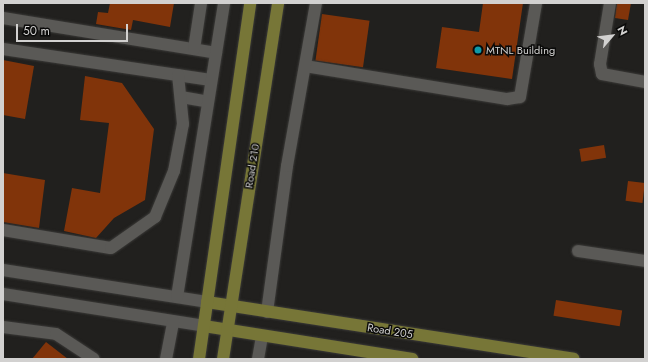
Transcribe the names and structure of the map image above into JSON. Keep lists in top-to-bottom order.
{
  "streets": {
    "main road": ["Road 210", "Road 205"]
  },
  "crossings": [
    ["Road 210", "Road 205"]
  ],
  "places": ["MTNL Building"],
  "scale_bar": "50 m",
  "north": "top right"
}
